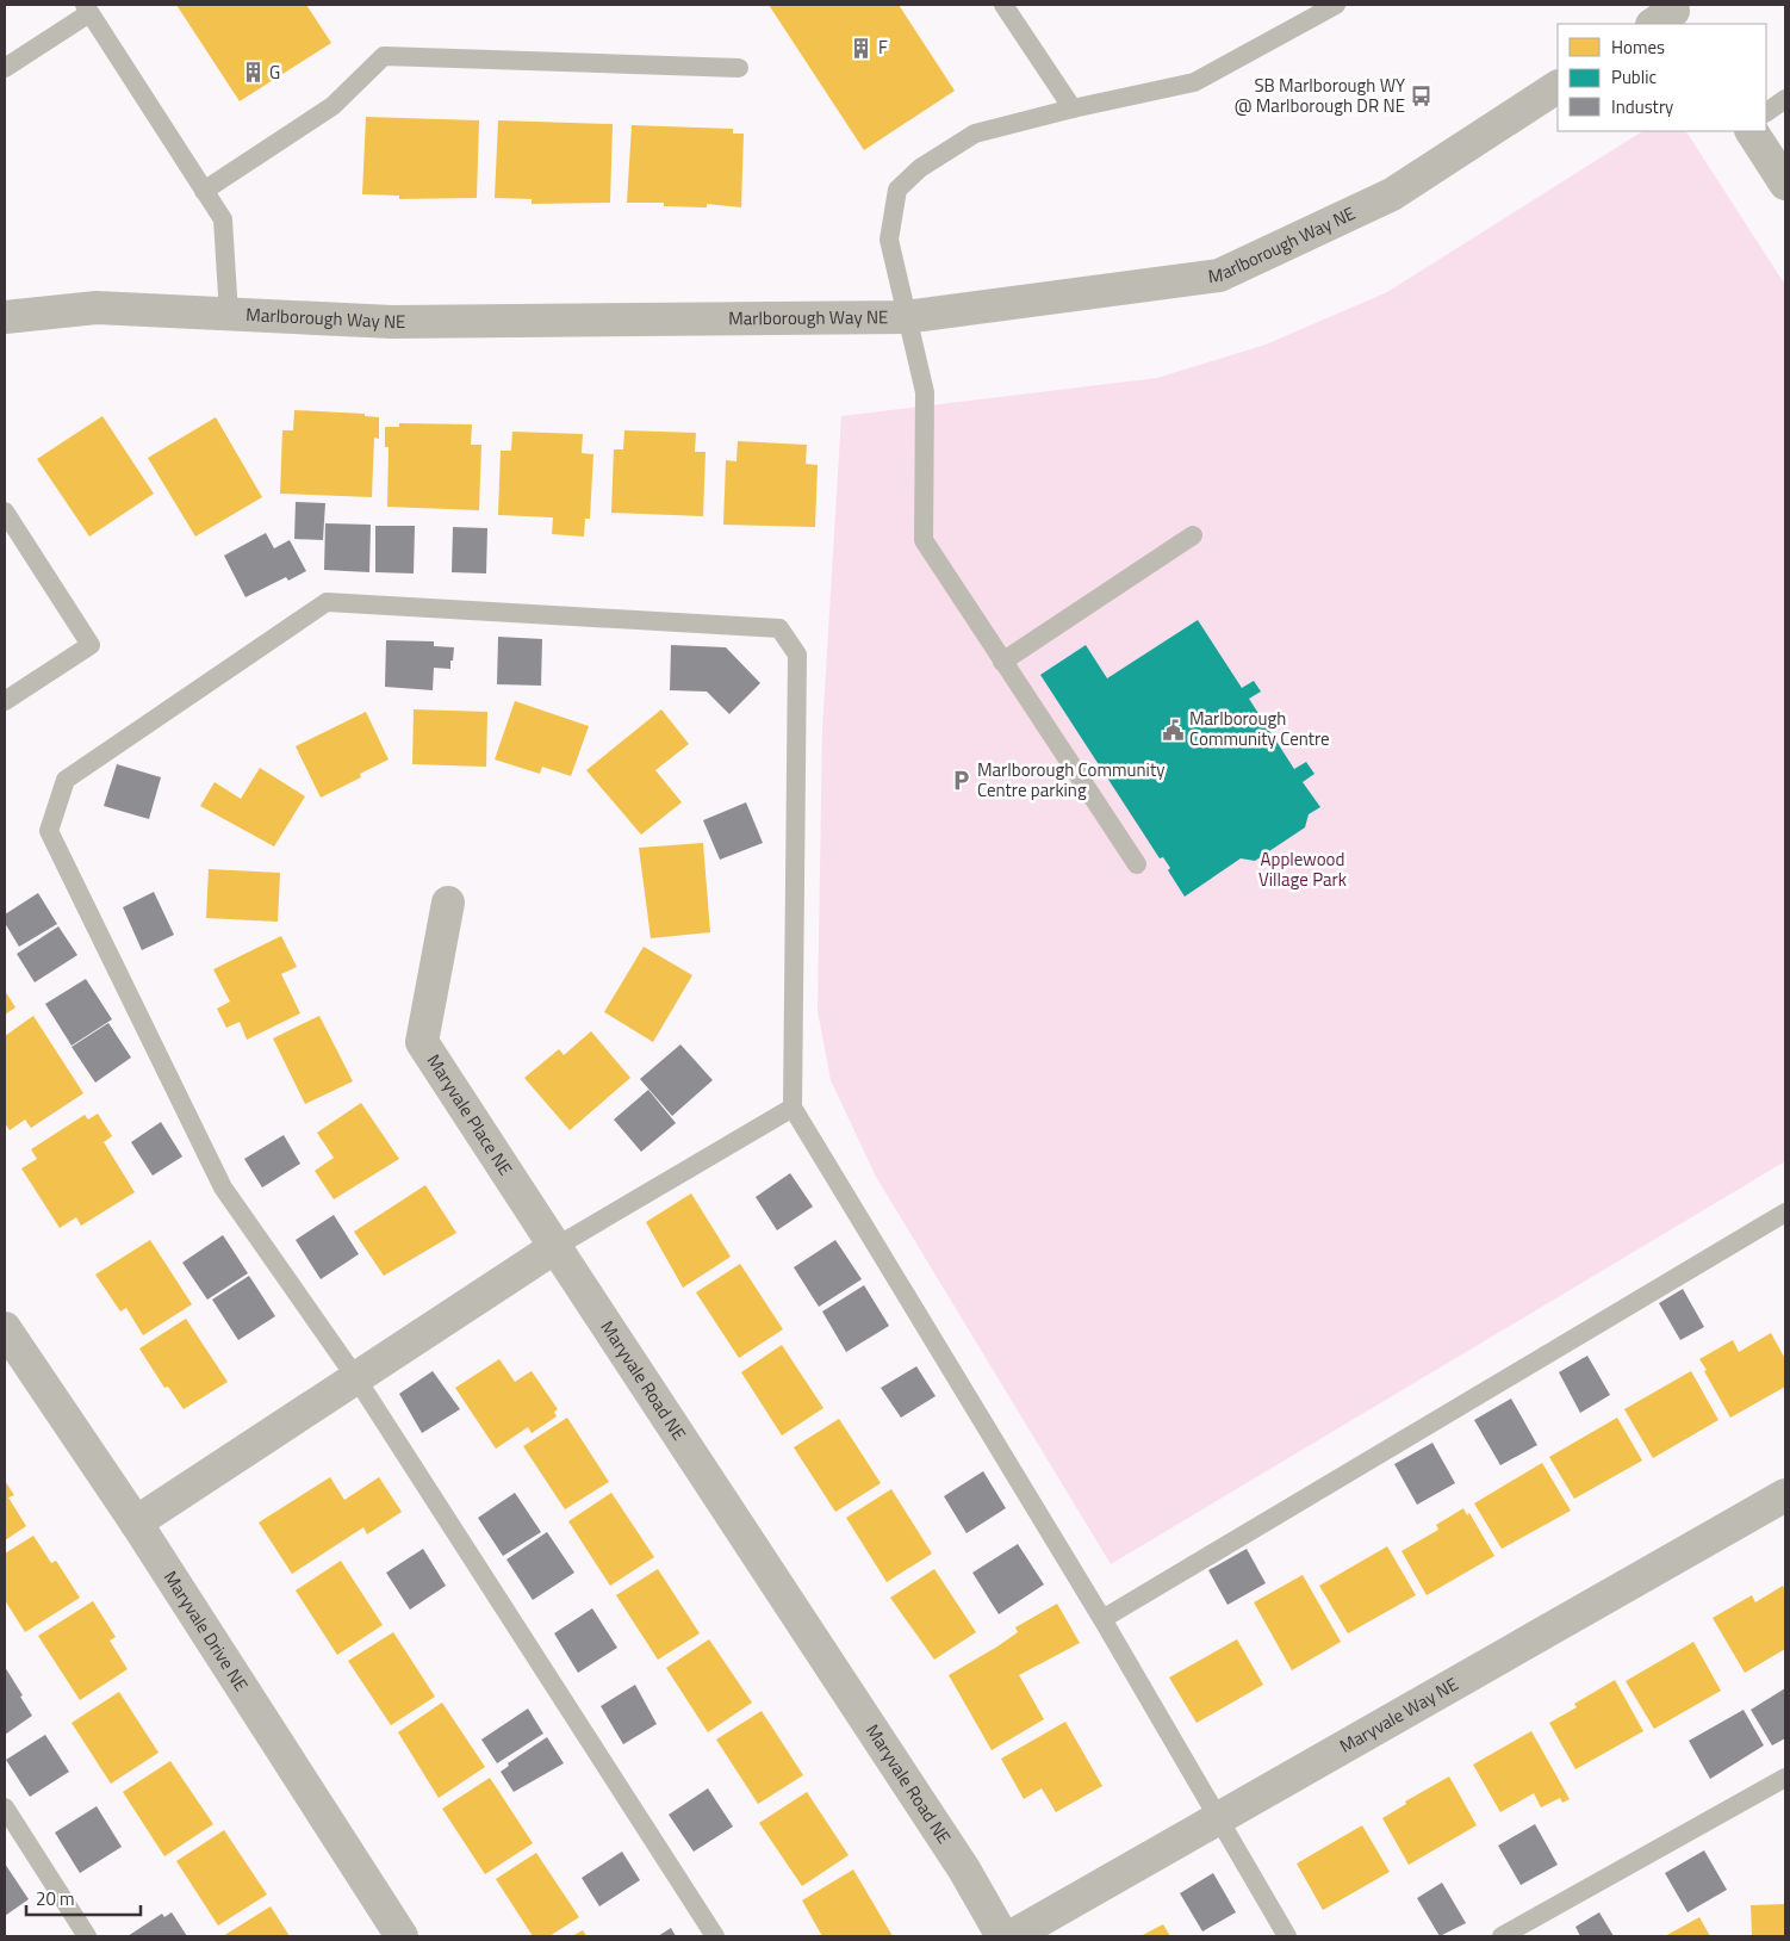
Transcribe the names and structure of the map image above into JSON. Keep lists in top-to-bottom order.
{
  "streets": {
    "street": [
      "Marlborough Way NE",
      "Maryvale Place NE",
      "Maryvale Road NE",
      "Maryvale Drive NE",
      "Maryvale Way NE"
    ]
  },
  "crossings": [
    ["Maryvale Place NE", "Maryvale Road NE"]
  ],
  "parks": ["Applewood Village Park"],
  "places": {
    "building": ["F", "G"],
    "bus stop": ["SB Marlborough WY @ Marlborough DR NE"],
    "public building": ["Marlborough Community Centre"],
    "parking": ["Marlborough Community Centre parking"]
  },
  "legend": ["Homes", "Public", "Industry"],
  "scale_bar": "20 m"
}
